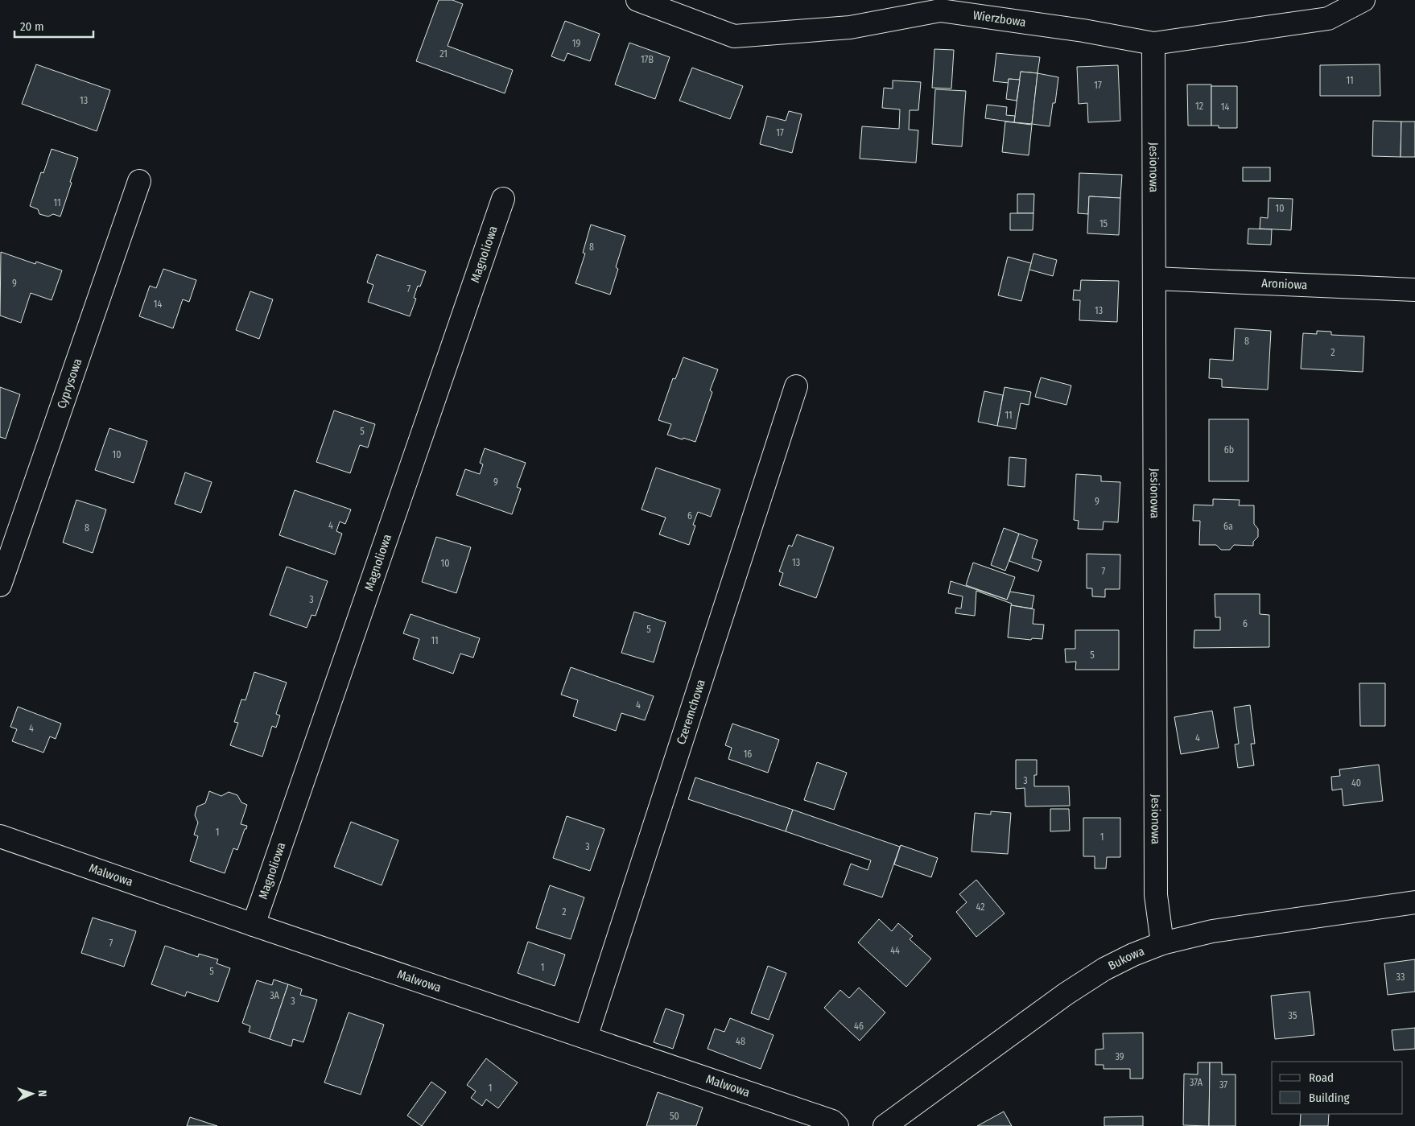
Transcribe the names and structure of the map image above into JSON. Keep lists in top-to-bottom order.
{
  "streets": {
    "street": [
      "Wierzbowa",
      "Jesionowa",
      "Magnoliowa",
      "Aroniowa",
      "Cyprysowa",
      "Czeremchowa",
      "Malwowa",
      "Bukowa"
    ]
  },
  "crossings": [
    ["Wierzbowa", "Jesionowa"],
    ["Jesionowa", "Aroniowa"],
    ["Jesionowa", "Bukowa"],
    ["Magnoliowa", "Malwowa"],
    ["Czeremchowa", "Malwowa"]
  ],
  "house_numbers": [
    "19",
    "21",
    "17B",
    "11",
    "17",
    "13",
    "12",
    "14",
    "17",
    "11",
    "10",
    "15",
    "8",
    "9",
    "7",
    "14",
    "13",
    "8",
    "2",
    "11",
    "5",
    "6b",
    "10",
    "9",
    "9",
    "6",
    "4",
    "6a",
    "8",
    "13",
    "10",
    "7",
    "3",
    "6",
    "5",
    "11",
    "5",
    "4",
    "4",
    "4",
    "16",
    "3",
    "40",
    "1",
    "1",
    "3",
    "42",
    "2",
    "7",
    "44",
    "1",
    "5",
    "33",
    "3A",
    "3",
    "35",
    "46",
    "48",
    "39",
    "37A",
    "37",
    "1",
    "50"
  ],
  "legend": ["Road", "Building"],
  "scale_bar": "20 m",
  "north": "right"
}
